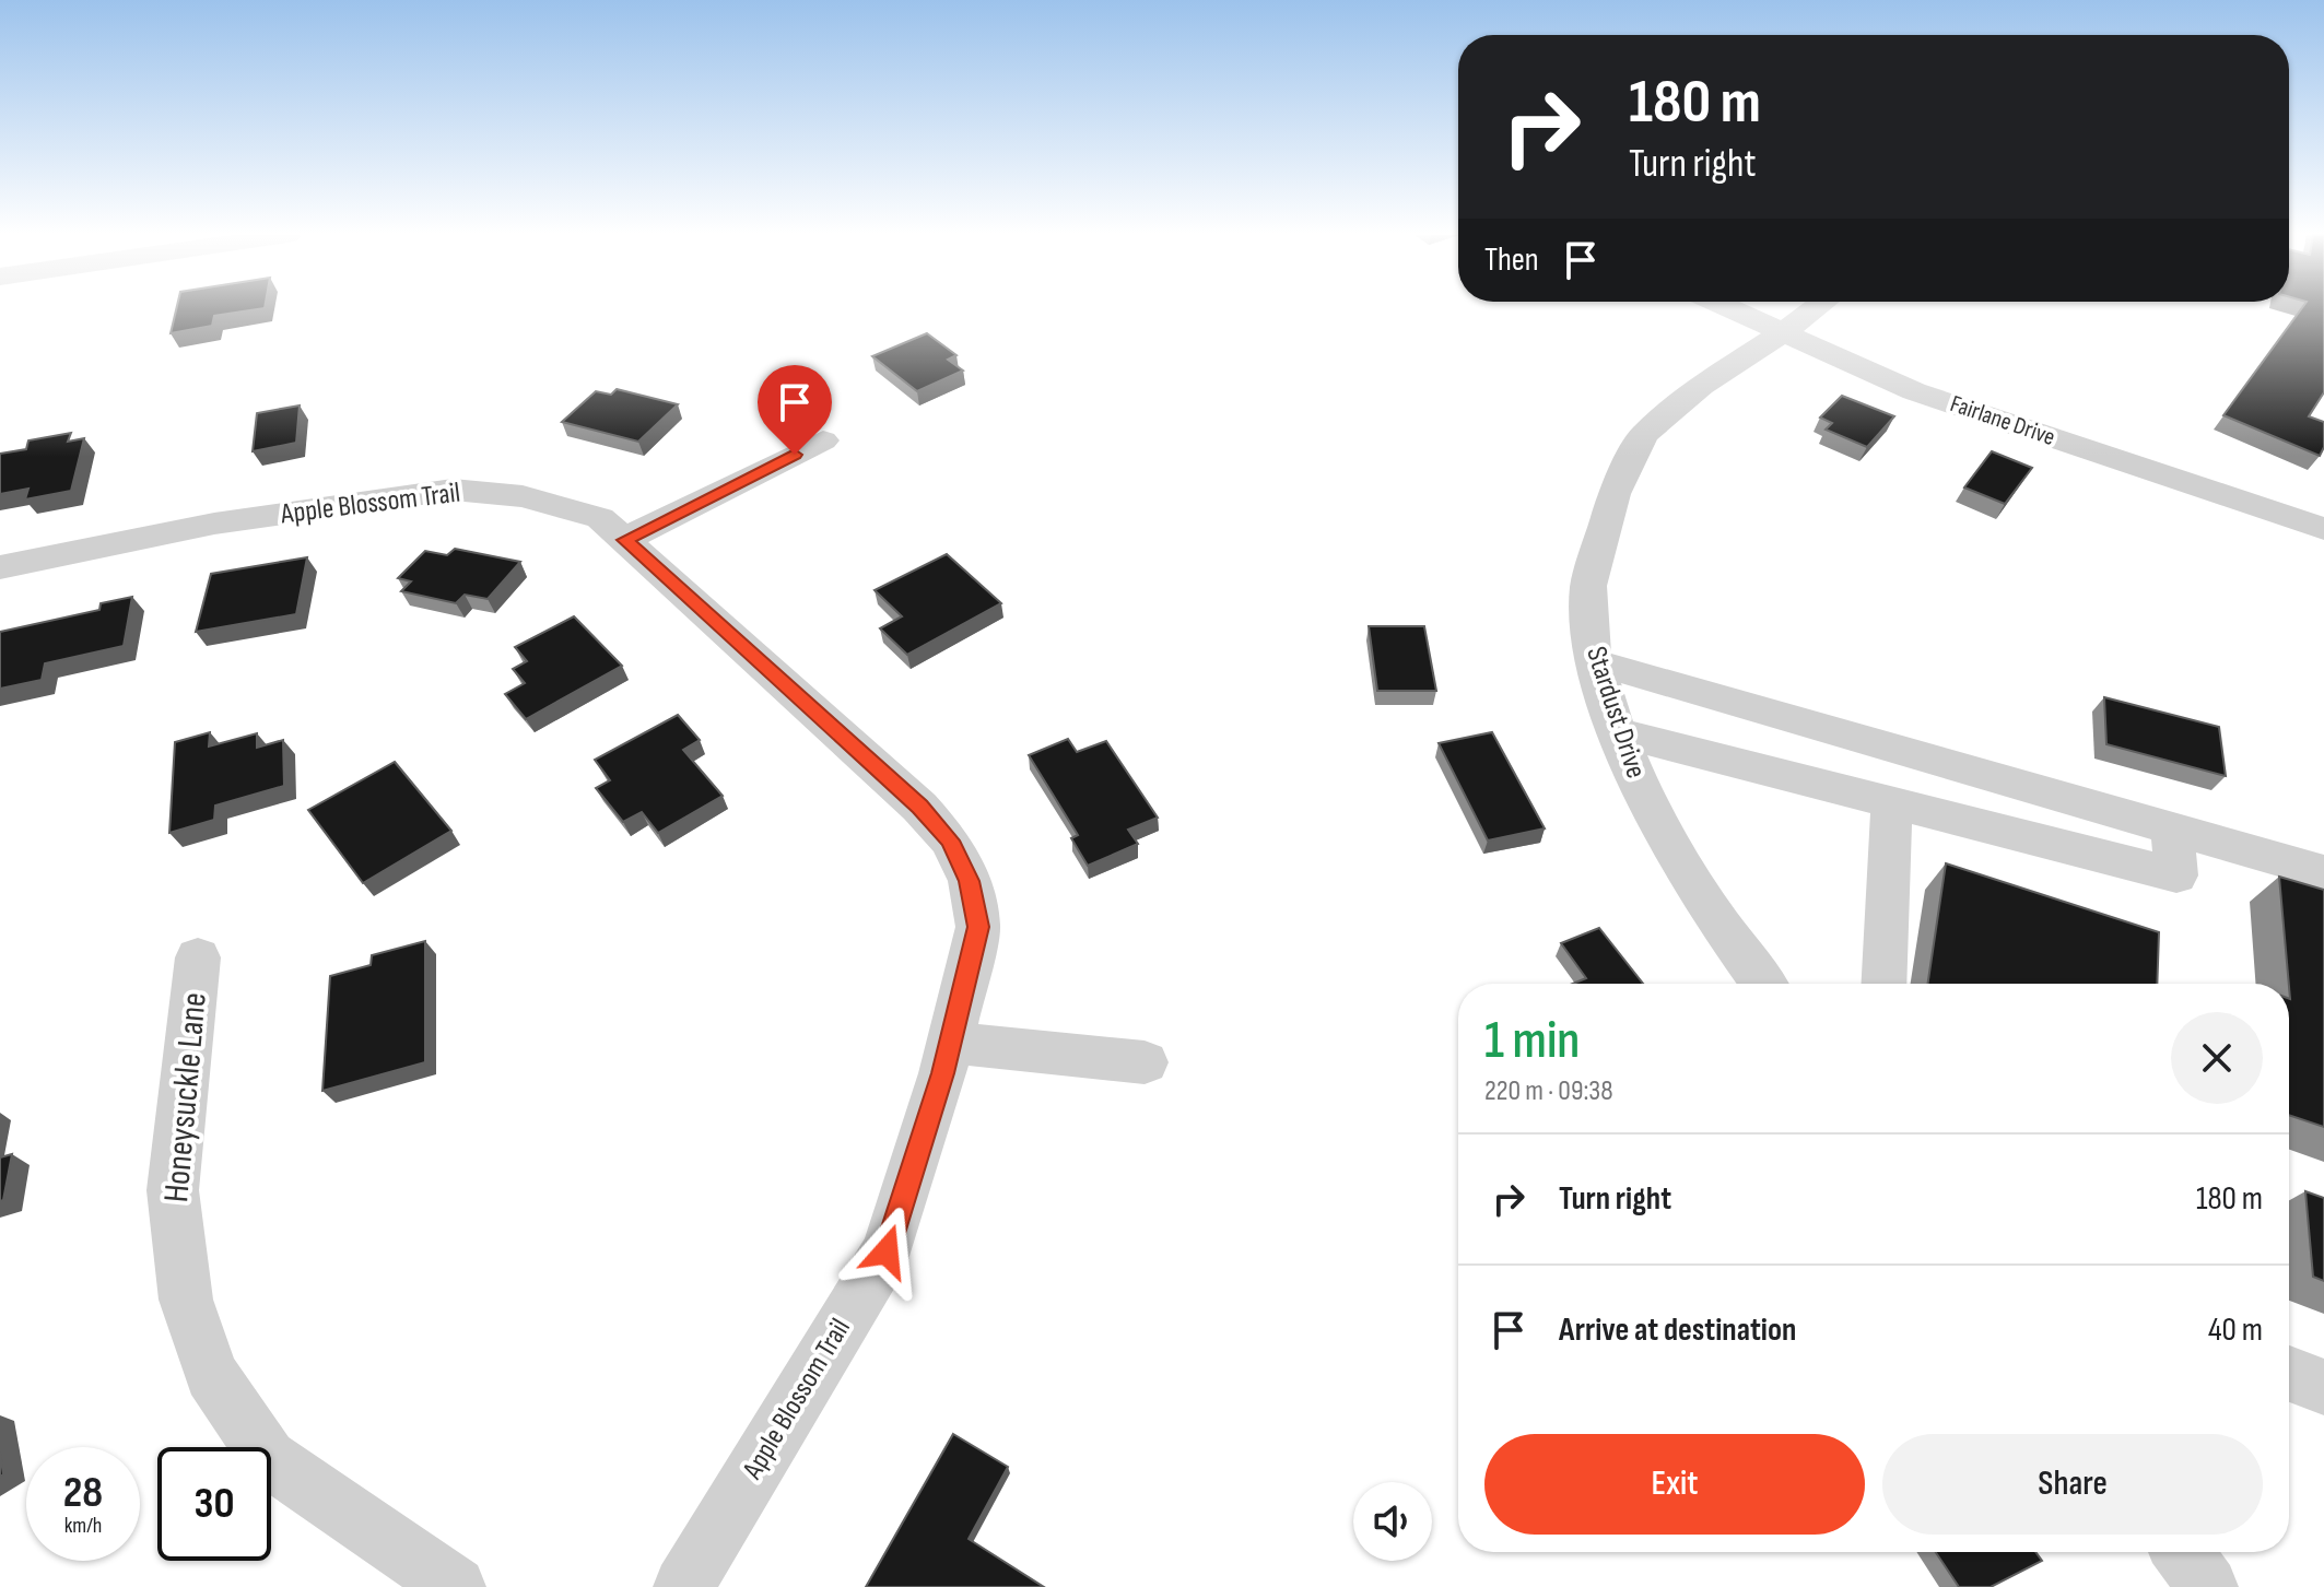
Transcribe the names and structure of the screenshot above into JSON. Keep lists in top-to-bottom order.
{
  "streets": {
    "street": [
      "Fairlane Drive",
      "Apple Blossom Trail",
      "Stardust Drive",
      "Honeysuckle Lane"
    ]
  },
  "crossings": [
    ["Fairlane Drive", "Stardust Drive"]
  ],
  "page": {
    "turn": ["180 m", "Turn right"],
    "then": "Then",
    "heading": ["1 min", "220 m · 09:38"],
    "list": [
      {
        "name": "Turn right",
        "value": "180 m"
      },
      {
        "name": "Arrive at destination",
        "value": "40 m"
      }
    ],
    "buttons": ["Exit", "Share"],
    "speed": "28 km/h",
    "limit": "30"
  }
}
